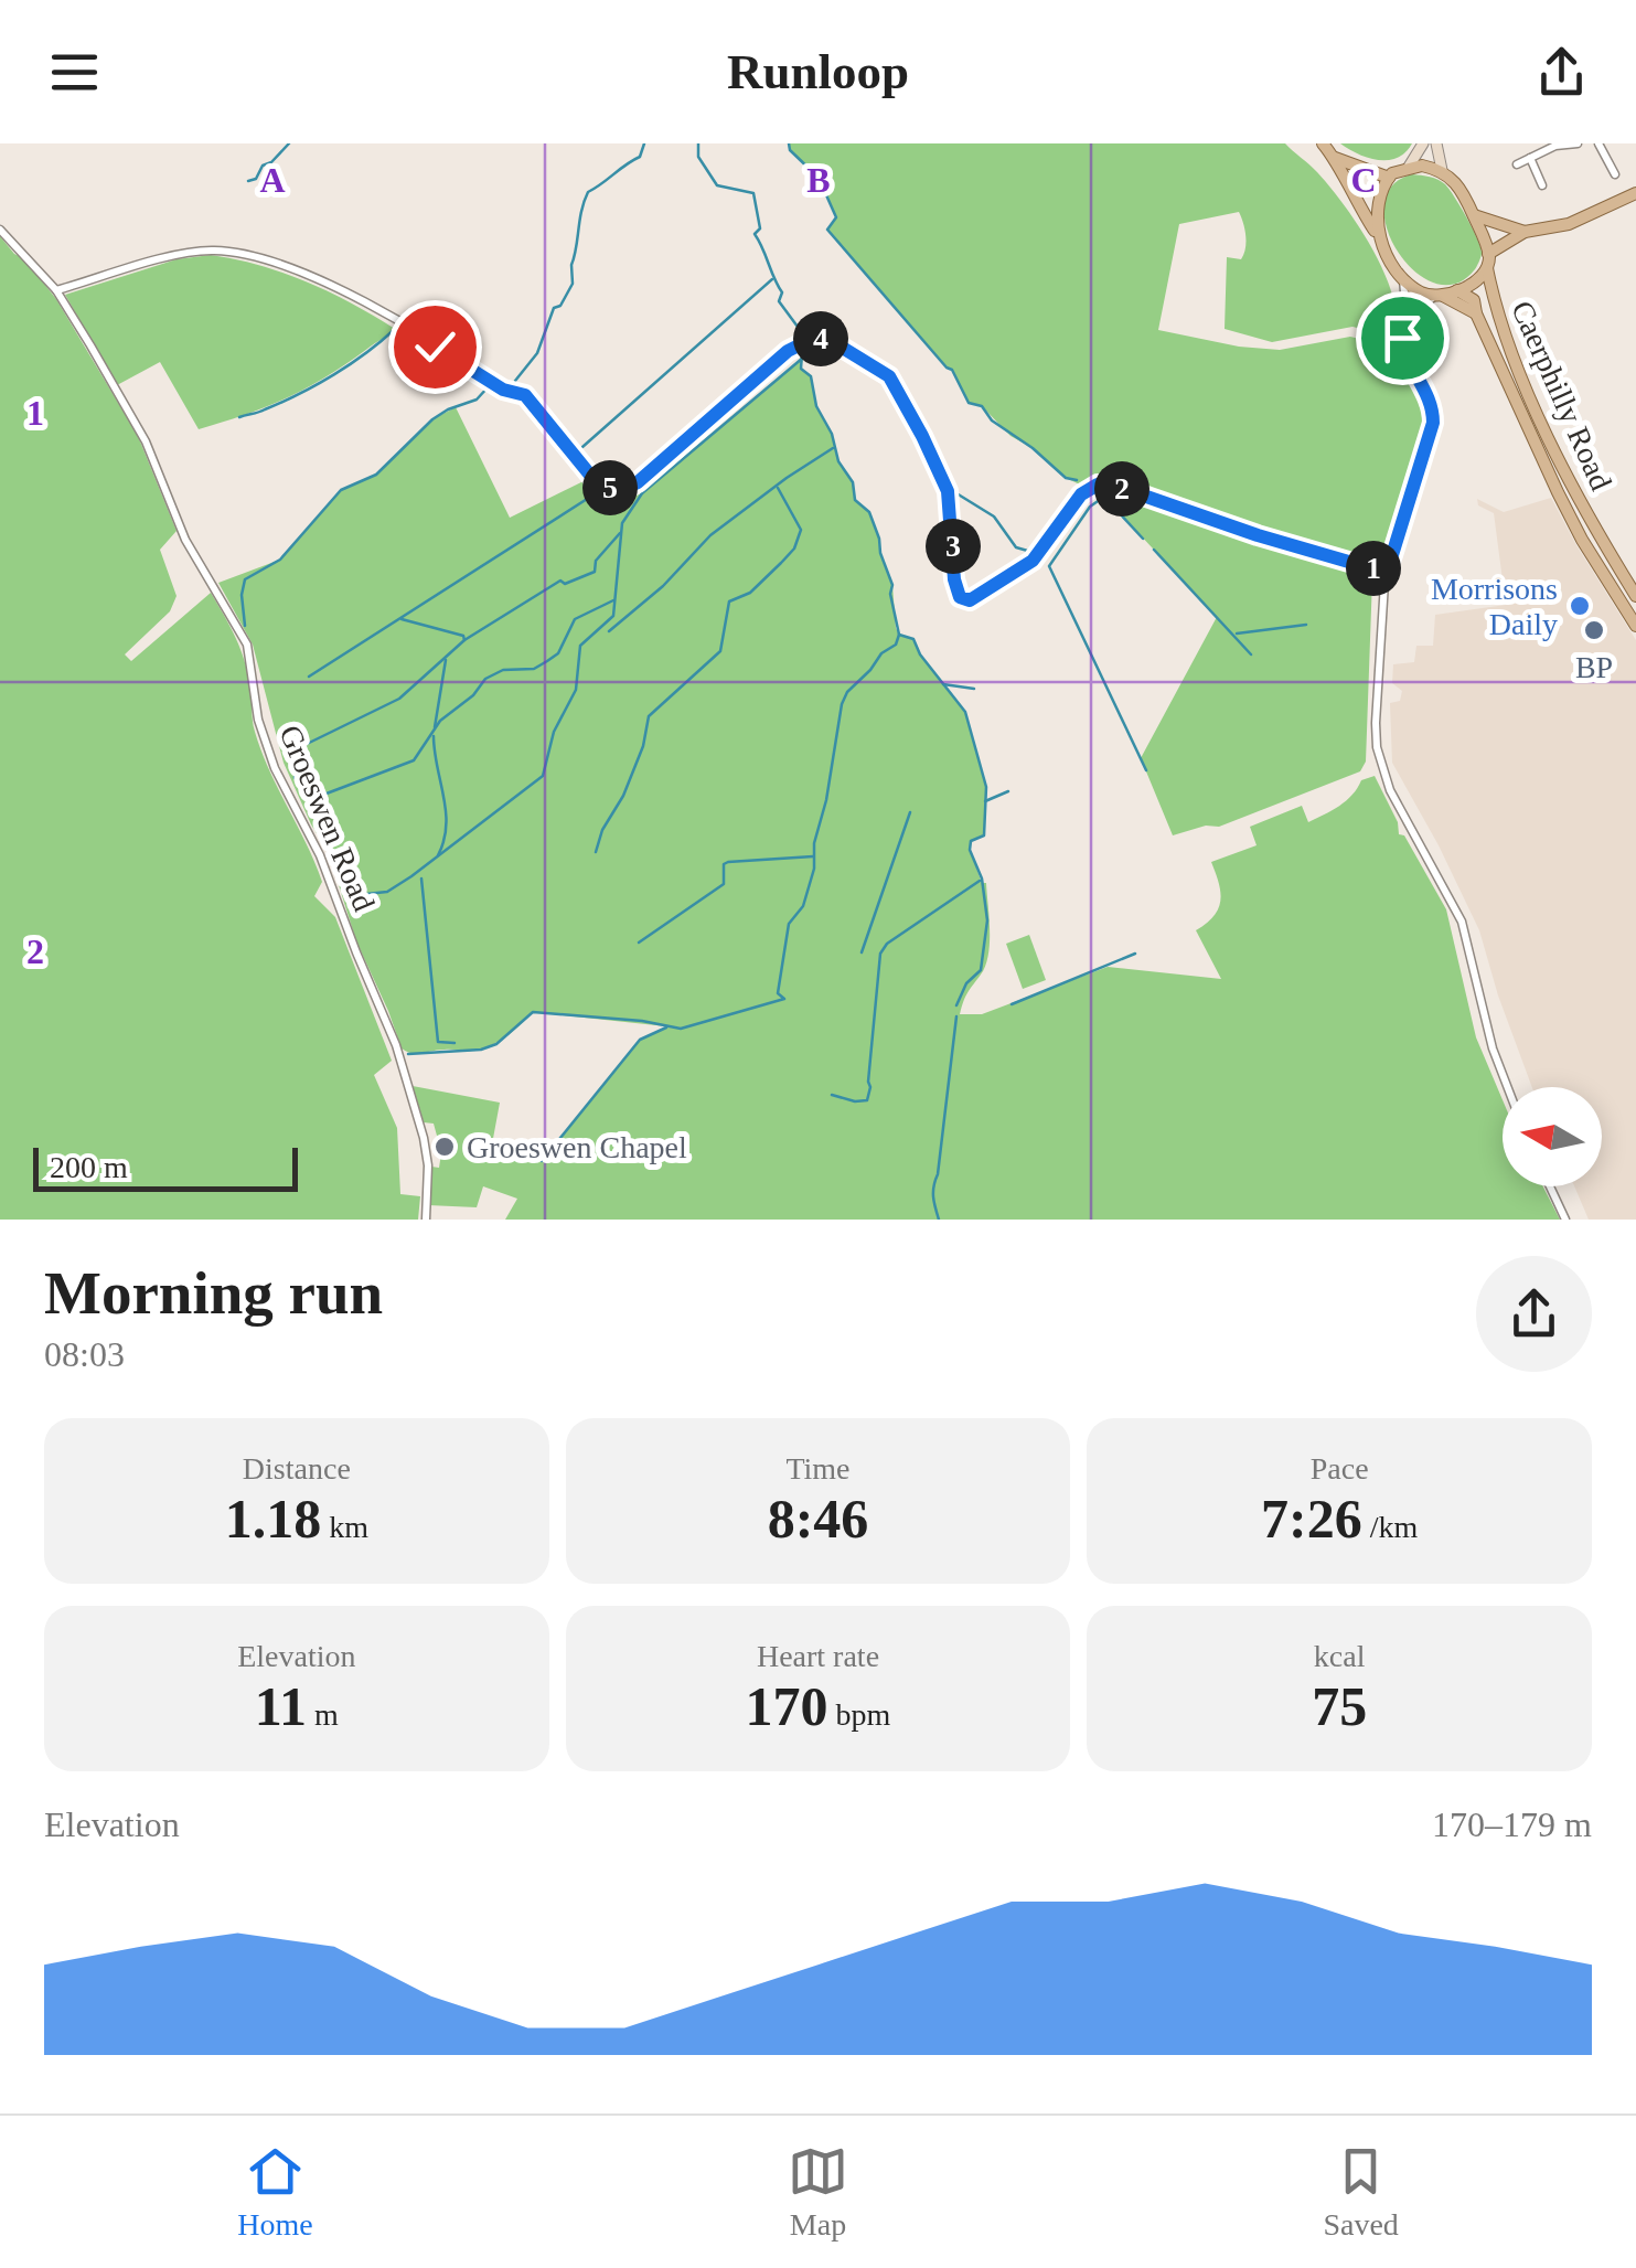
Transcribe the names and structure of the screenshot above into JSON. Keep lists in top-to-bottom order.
{
  "streets": {
    "main road": ["Caerphilly Road"],
    "street": ["Groeswen Road"]
  },
  "places": ["Morrisons Daily", "BP", "Groeswen Chapel"],
  "scale_bar": "200 m",
  "north": "left",
  "page": {
    "header": "Runloop",
    "pins": [
      "4",
      "5",
      "2",
      "3",
      "1"
    ],
    "scale": "200 m",
    "heading": ["Morning run", "08:03"],
    "stats": [
      ["Distance", "1.18 km"],
      ["Time", "8:46"],
      ["Pace", "7:26 /km"],
      ["Elevation", "11 m"],
      ["Heart rate", "170 bpm"],
      ["kcal", "75"]
    ],
    "chart": ["Elevation", "170–179 m"],
    "tabs": ["Home", "Map", "Saved"]
  },
  "grid": {
    "columns": ["A", "B", "C"],
    "rows": ["1", "2"]
  }
}
